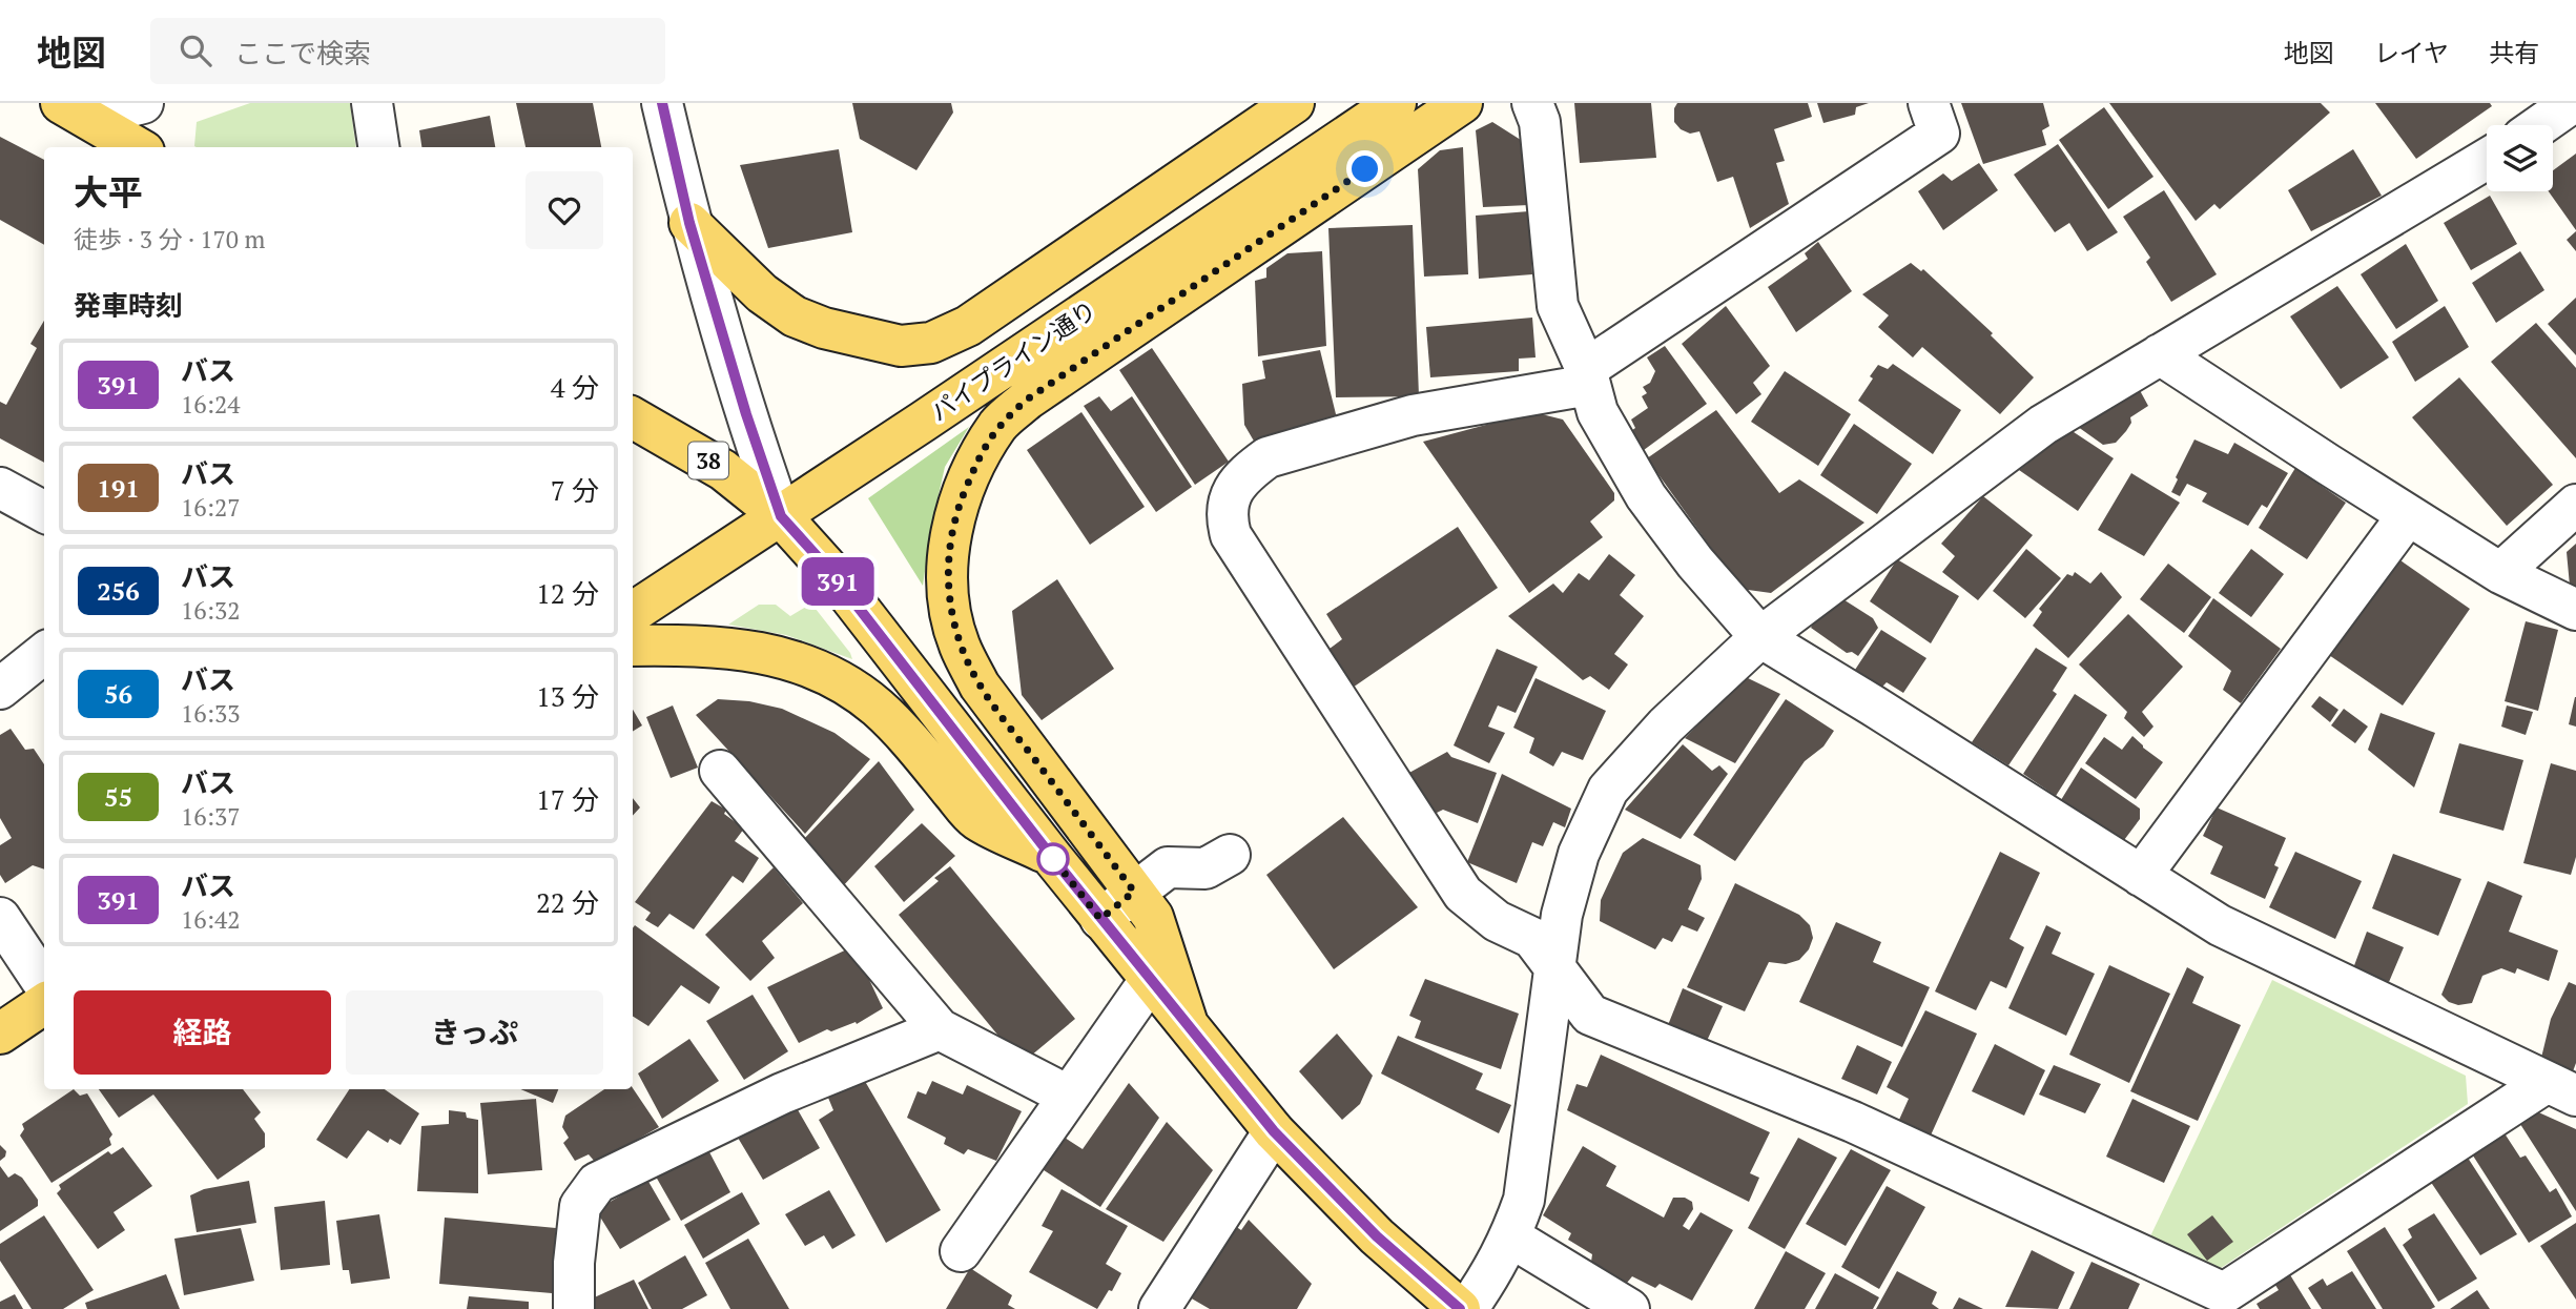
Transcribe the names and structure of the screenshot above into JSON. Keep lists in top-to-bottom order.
{
  "streets": {
    "main road": ["パイプライン通り", "38"]
  },
  "crossings": [
    ["パイプライン通り", "38"]
  ],
  "lines": ["bus line 391"],
  "page": {
    "header": "地図",
    "search": "ここで検索",
    "nav": ["地図", "レイヤ", "共有"],
    "on_map": "391",
    "heading": [
      ["大平", "徒歩 · 3 分 · 170 m"],
      "発車時刻"
    ],
    "list": [
      {
        "mark": "391",
        "name": "バス",
        "note": "16:24",
        "value": "4 分"
      },
      {
        "mark": "191",
        "name": "バス",
        "note": "16:27",
        "value": "7 分"
      },
      {
        "mark": "256",
        "name": "バス",
        "note": "16:32",
        "value": "12 分"
      },
      {
        "mark": "56",
        "name": "バス",
        "note": "16:33",
        "value": "13 分"
      },
      {
        "mark": "55",
        "name": "バス",
        "note": "16:37",
        "value": "17 分"
      },
      {
        "mark": "391",
        "name": "バス",
        "note": "16:42",
        "value": "22 分"
      }
    ],
    "buttons": ["経路", "きっぷ"]
  }
}
